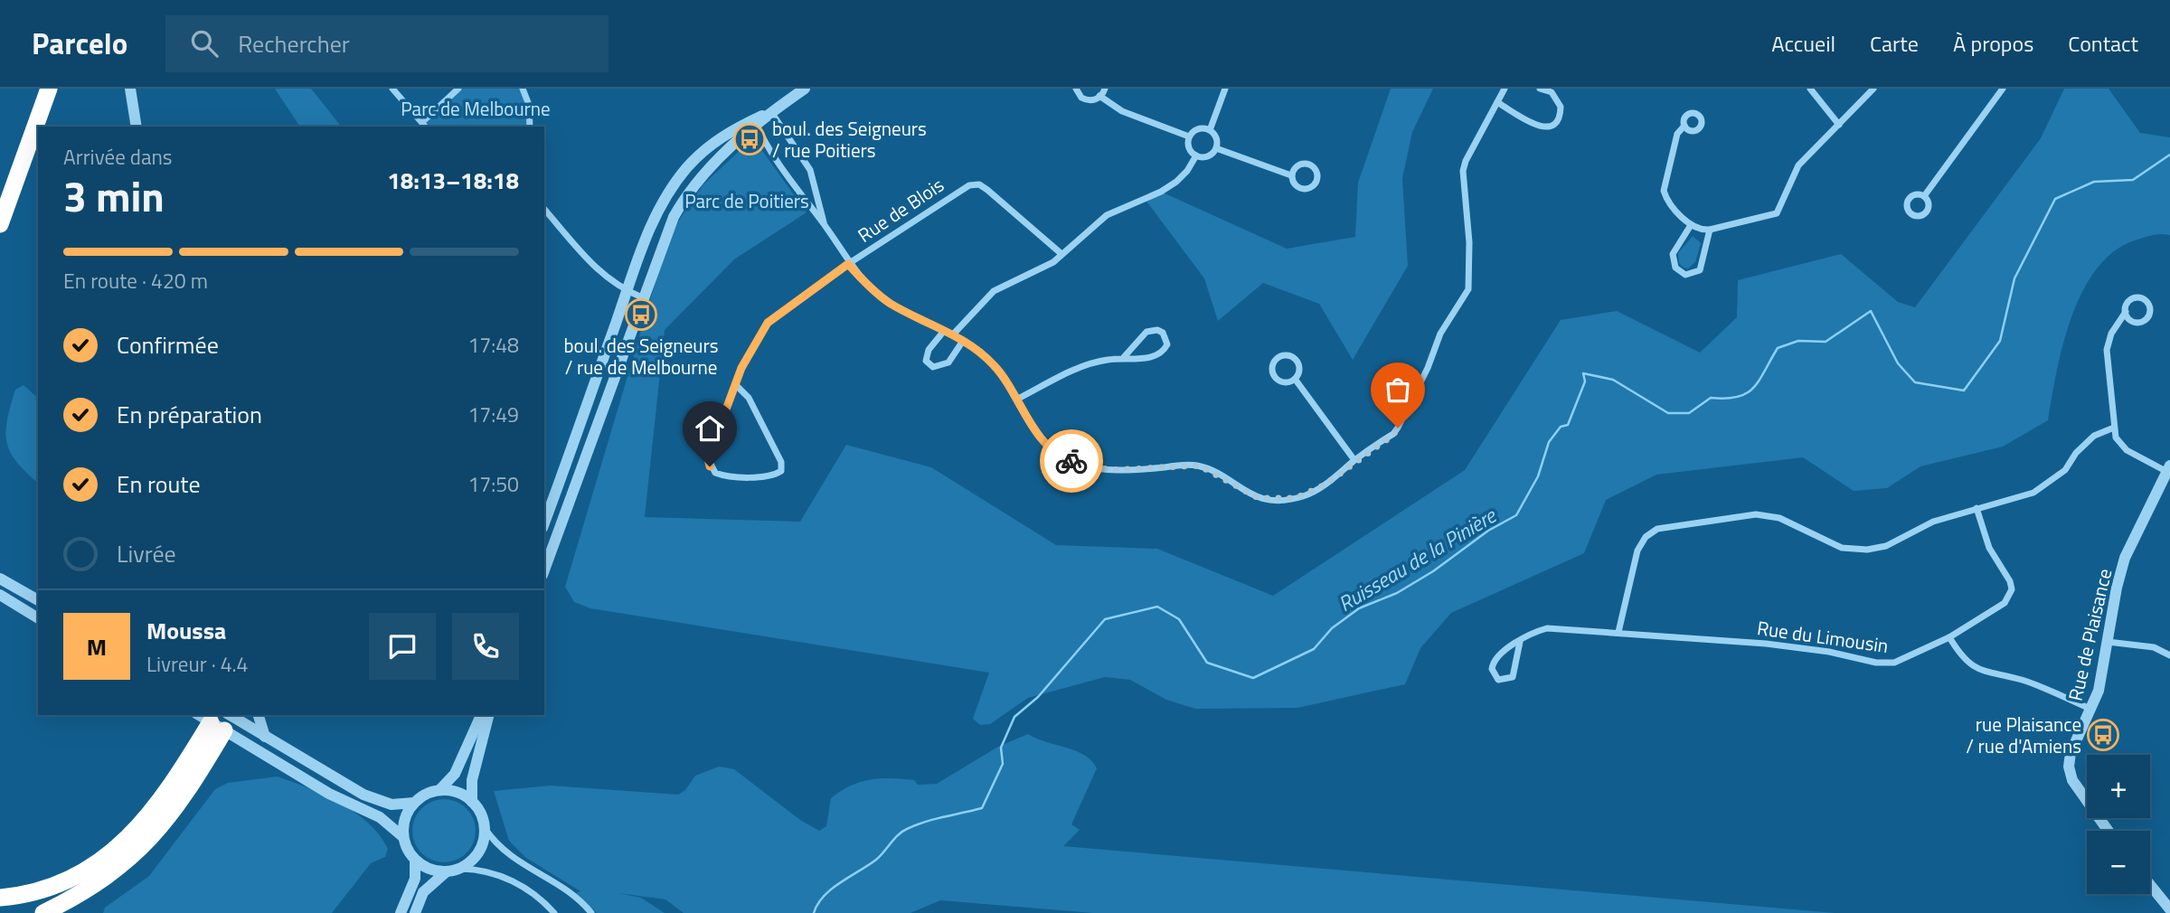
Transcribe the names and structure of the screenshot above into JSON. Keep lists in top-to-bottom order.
{
  "streets": {
    "street": ["Rue de Blois", "Rue de Plaisance", "Rue du Limousin"]
  },
  "water": ["Ruisseau de la Pinière"],
  "parks": ["Parc de Melbourne", "Parc de Poitiers"],
  "places": {
    "bus stop": ["boul. des Seigneurs / rue Poitiers", "boul. des Seigneurs / rue de Melbourne", "rue Plaisance / rue d'Amiens"]
  },
  "page": {
    "header": "Parcelo",
    "search": "Rechercher",
    "nav": [
      "Accueil",
      "Carte",
      "À propos",
      "Contact"
    ],
    "heading": ["3 min", "Arrivée dans", "18:13–18:18"],
    "panel": ["Moussa", "Livreur · 4.4"],
    "bar": "En route · 420 m",
    "list": [
      ["Confirmée", "17:48"],
      ["En préparation", "17:49"],
      ["En route", "17:50"],
      "Livrée"
    ],
    "round": "M",
    "map_buttons": ["+", "−"]
  }
}
